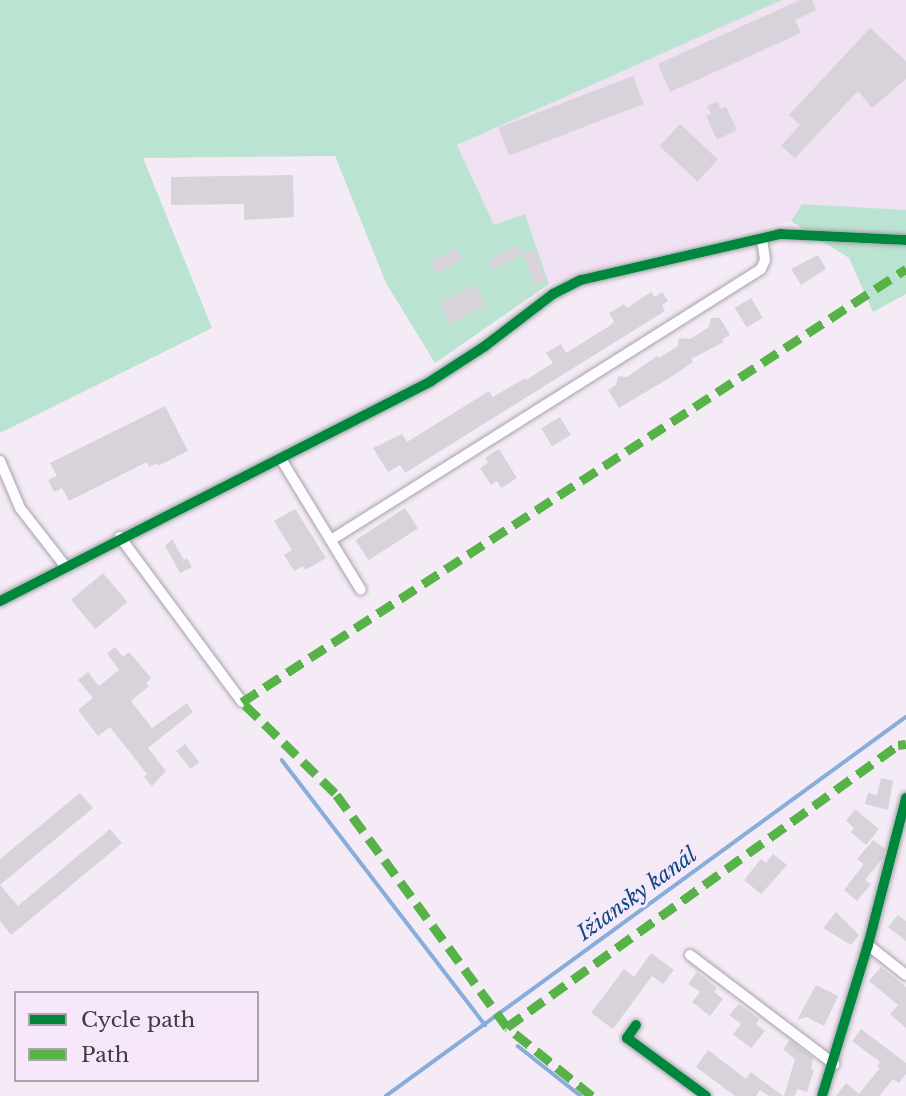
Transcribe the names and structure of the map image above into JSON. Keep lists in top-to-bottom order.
{
  "water": ["Ižiansky kanál"],
  "legend": ["Cycle path", "Path"]
}
